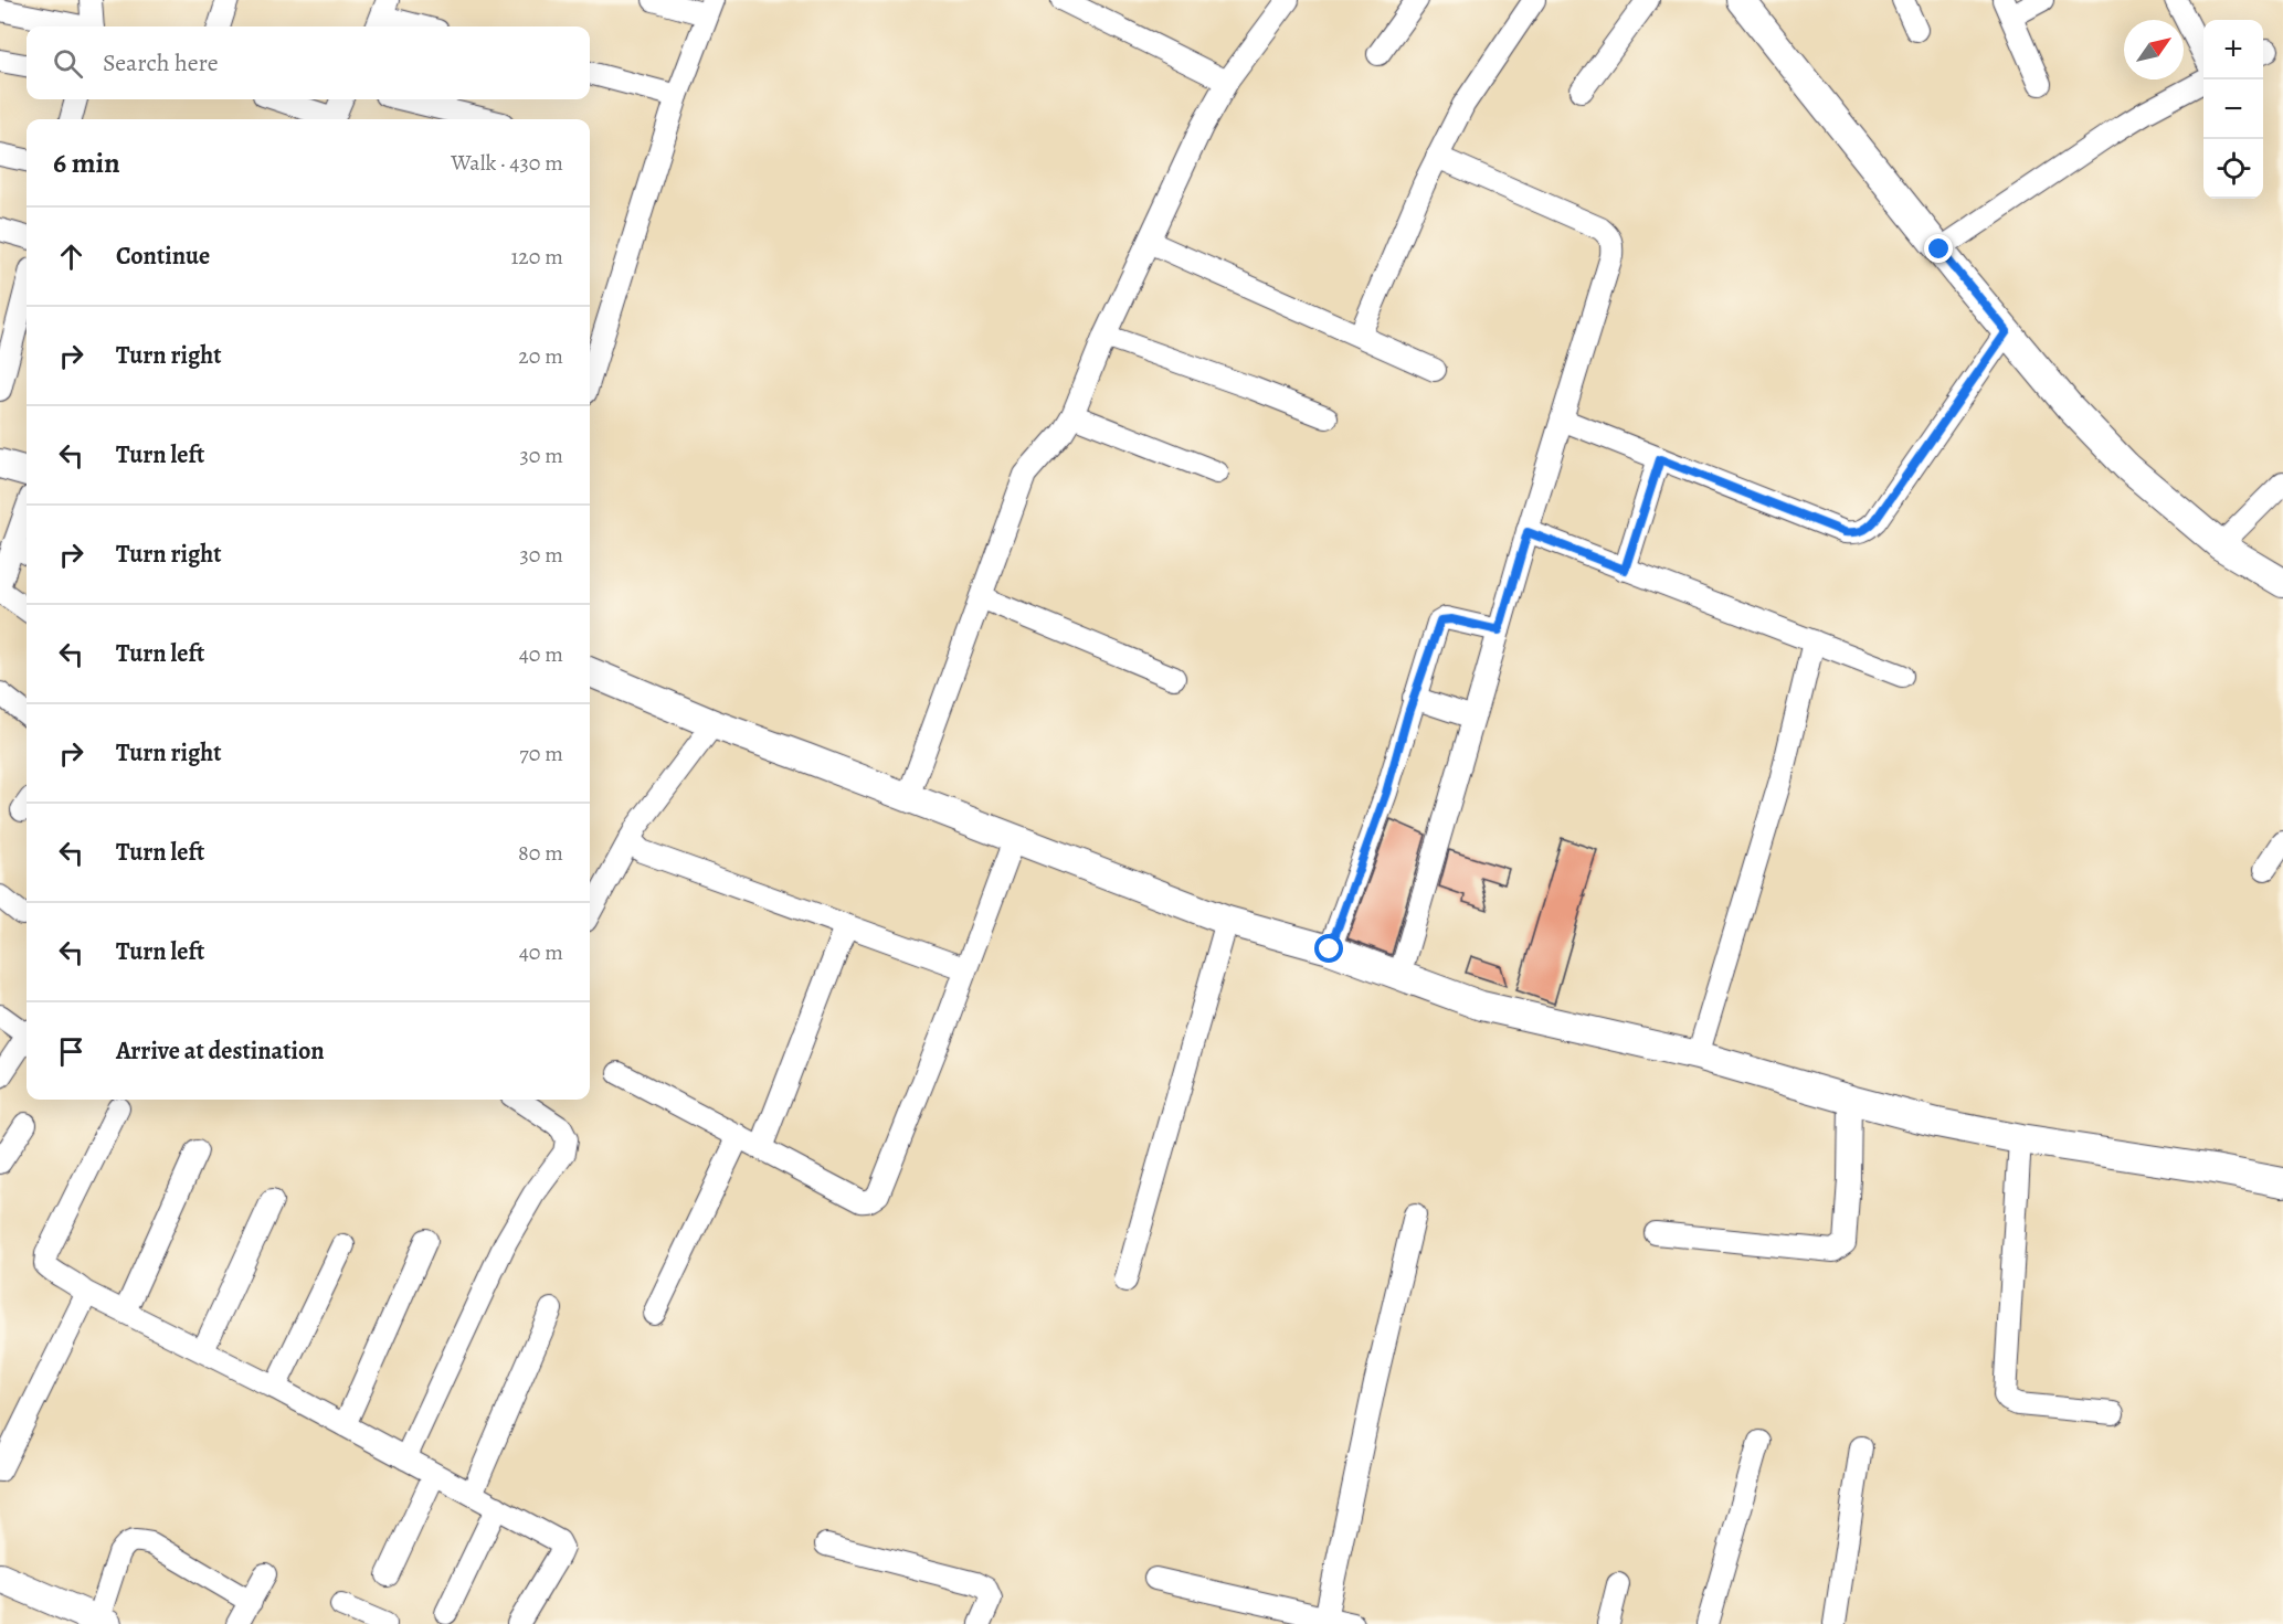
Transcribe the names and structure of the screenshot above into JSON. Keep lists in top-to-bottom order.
{
  "north": "top right",
  "page": {
    "map_buttons": ["+", "−"],
    "search": "Search here",
    "heading": ["6 min", "Walk · 430 m"],
    "list": [
      ["Continue", "120 m"],
      ["Turn right", "20 m"],
      ["Turn left", "30 m"],
      ["Turn right", "30 m"],
      ["Turn left", "40 m"],
      ["Turn right", "70 m"],
      ["Turn left", "80 m"],
      ["Turn left", "40 m"],
      "Arrive at destination"
    ]
  }
}
